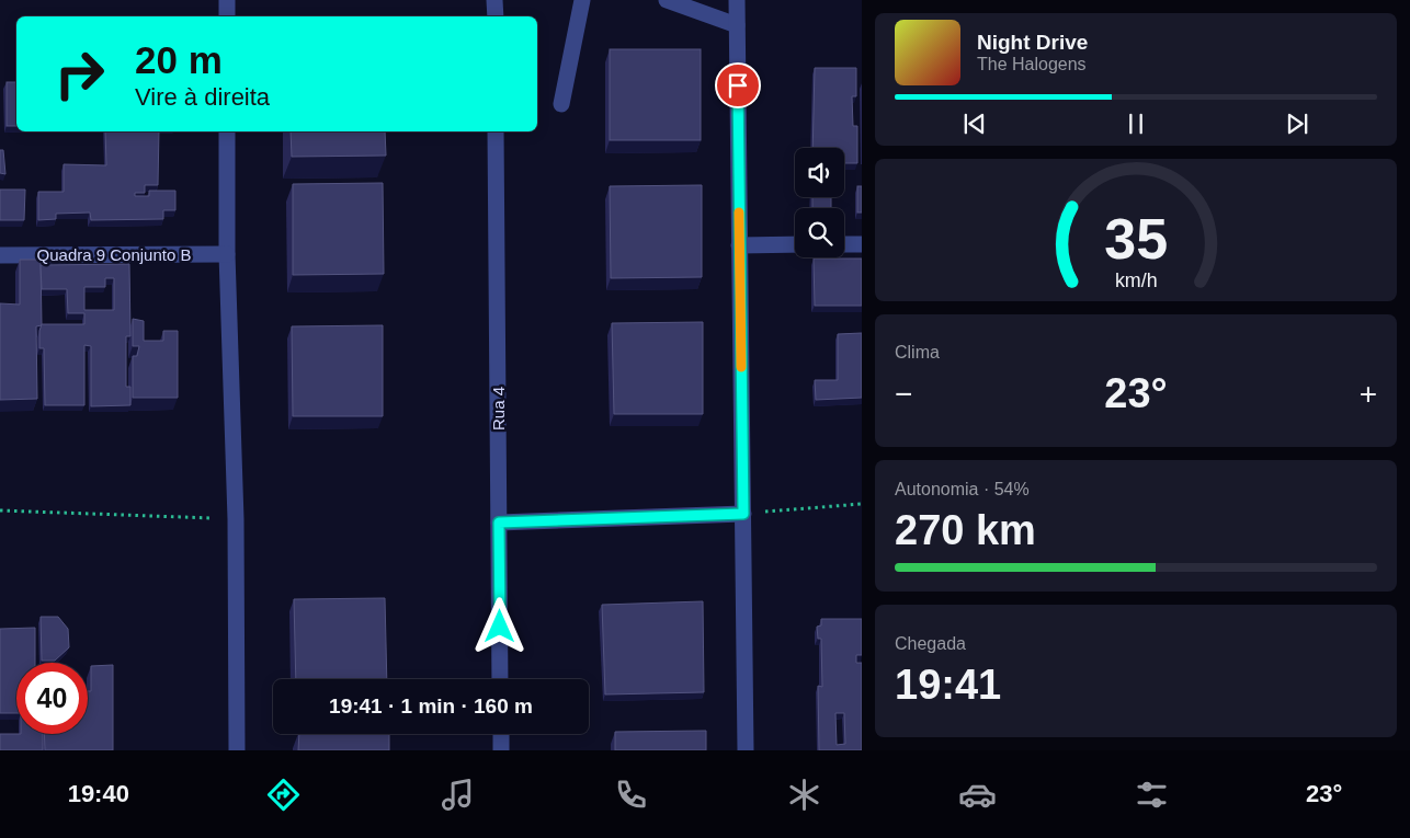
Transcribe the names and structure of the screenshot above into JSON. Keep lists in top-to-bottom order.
{
  "streets": {
    "street": ["Quadra 9 Conjunto B", "Rua 4"]
  },
  "page": {
    "turn": ["20 m", "Vire à direita"],
    "song": ["Night Drive", "The Halogens"],
    "tile": [
      "Clima",
      ["Autonomia · 54%", "270 km"],
      ["Chegada", "19:41"]
    ],
    "heat": ["−", "23°", "+"],
    "limit": "40",
    "trip": "19:41 · 1 min · 160 m",
    "tabs": ["19:40", "23°"],
    "gauge": ["35", "km/h"]
  }
}
